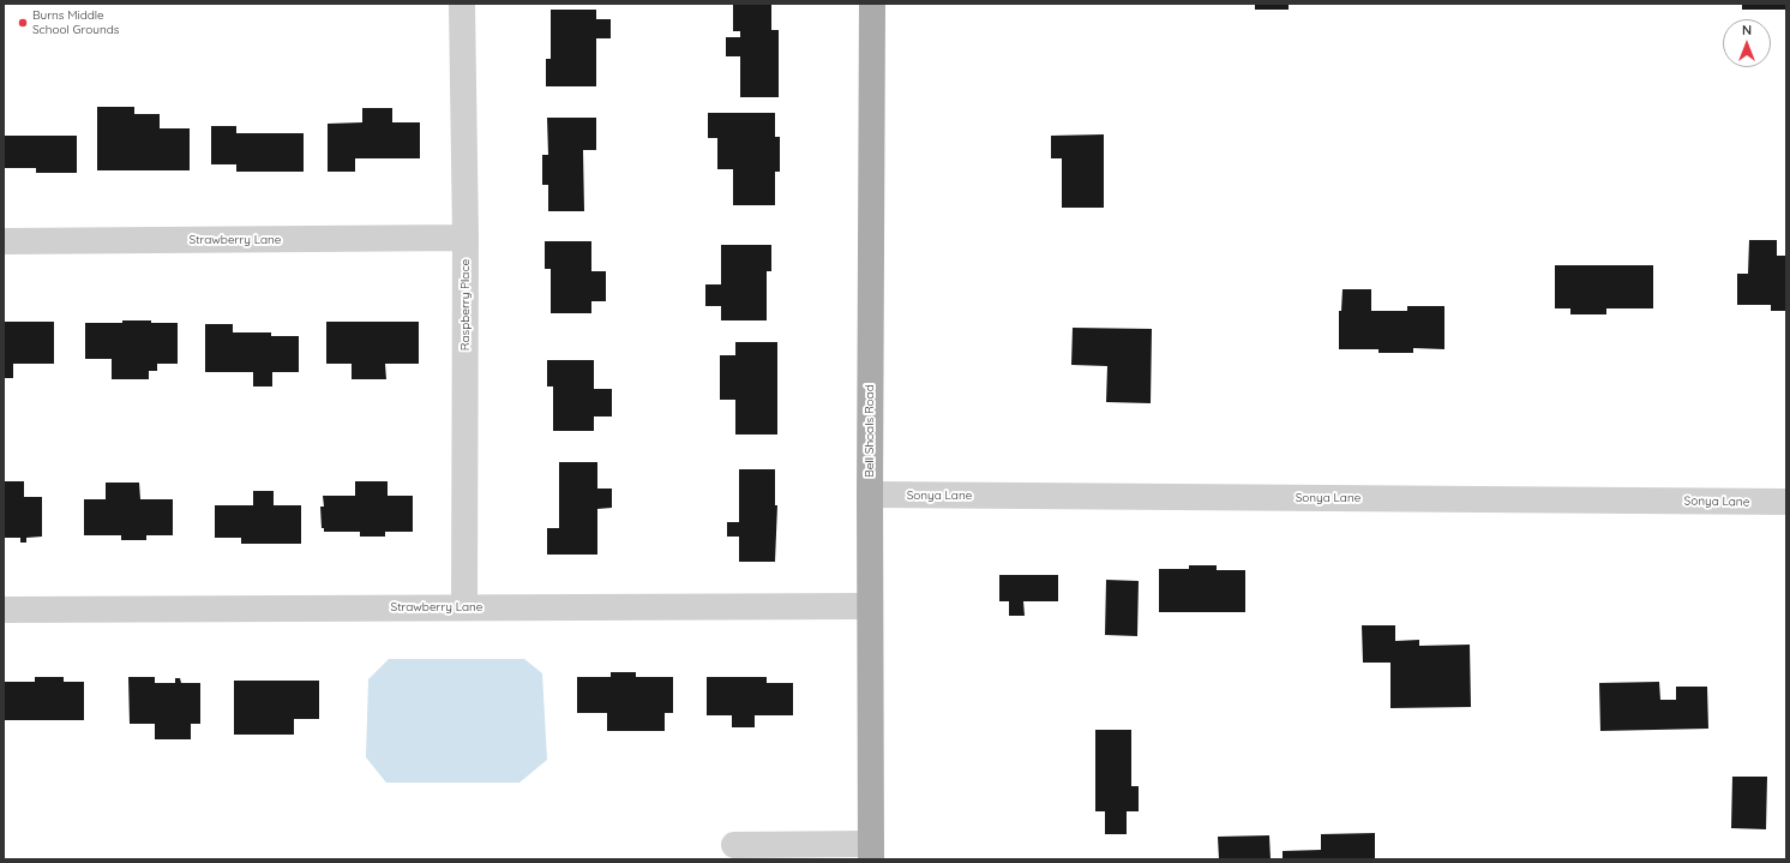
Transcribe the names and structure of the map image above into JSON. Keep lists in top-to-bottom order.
{
  "streets": {
    "main road": ["Bell Shoals Road"],
    "street": ["Strawberry Lane", "Raspberry Place", "Sonya Lane"]
  },
  "crossings": [
    ["Strawberry Lane", "Raspberry Place"],
    ["Strawberry Lane", "Bell Shoals Road"],
    ["Bell Shoals Road", "Sonya Lane"]
  ],
  "places": ["Burns Middle School Grounds"],
  "north": "top"
}
